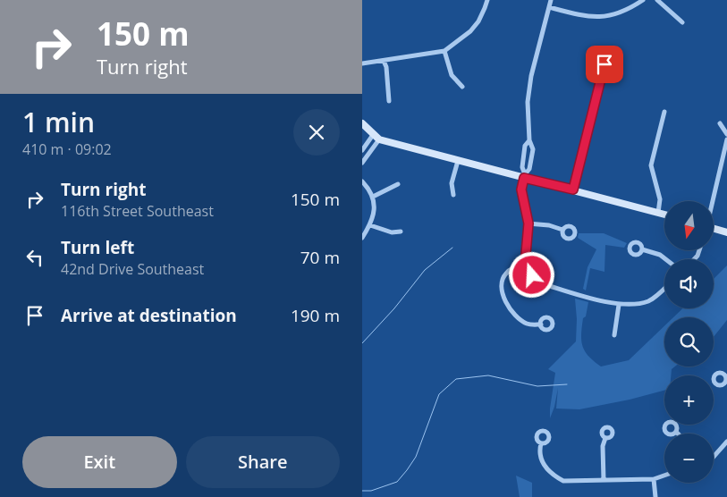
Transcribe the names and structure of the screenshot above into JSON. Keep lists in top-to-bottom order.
{
  "north": "bottom",
  "page": {
    "turn": ["150 m", "Turn right"],
    "heading": ["1 min", "410 m · 09:02"],
    "list": [
      {
        "name": "Turn right",
        "note": "116th Street Southeast",
        "value": "150 m"
      },
      {
        "name": "Turn left",
        "note": "42nd Drive Southeast",
        "value": "70 m"
      },
      {
        "name": "Arrive at destination",
        "value": "190 m"
      }
    ],
    "map_buttons": ["+", "−"],
    "buttons": ["Exit", "Share"]
  }
}
